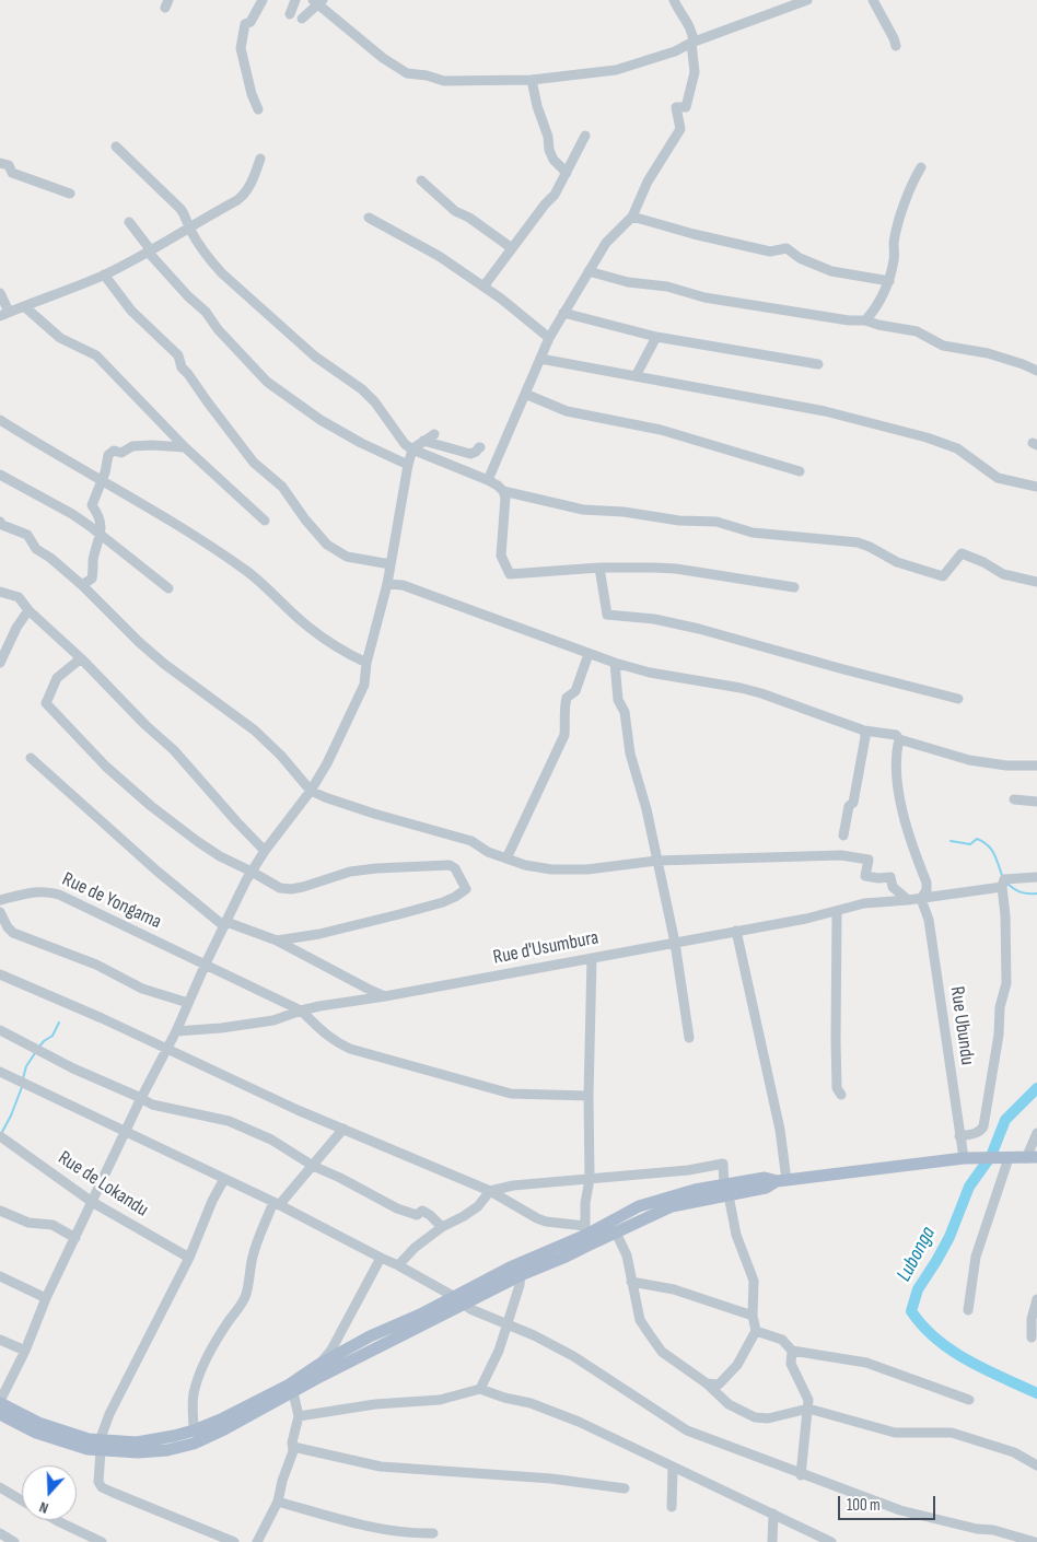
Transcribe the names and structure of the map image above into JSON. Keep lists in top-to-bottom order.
{
  "streets": {
    "street": [
      "Rue de Yongama",
      "Rue d'Usumbura",
      "Rue Ubundu",
      "Rue de Lokandu"
    ]
  },
  "crossings": [
    ["Rue de Yongama", "Rue d'Usumbura"],
    ["Rue d'Usumbura", "Rue Ubundu"]
  ],
  "water": ["Lubonga"],
  "scale_bar": "100 m",
  "north": "bottom"
}
